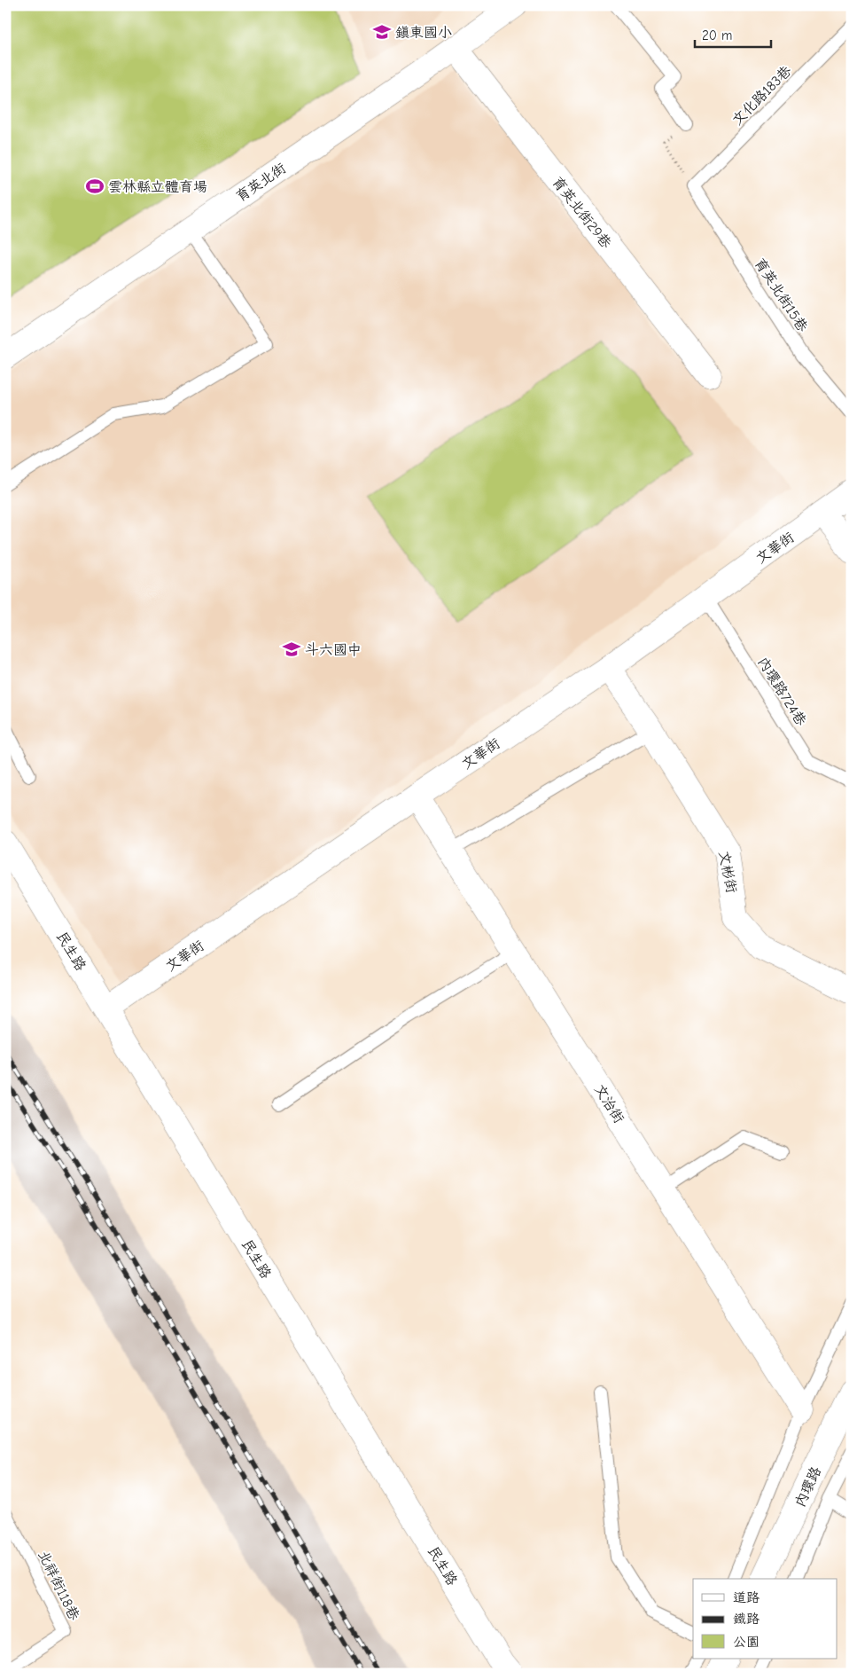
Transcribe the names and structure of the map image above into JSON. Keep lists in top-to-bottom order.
{
  "streets": {
    "street": [
      "育英北街",
      "育英北街29巷",
      "文華街",
      "文彬街",
      "民生路",
      "文治街",
      "內環路"
    ],
    "lane": [
      "文化路183巷",
      "育英北街15巷",
      "內環路724巷",
      "北祥街118巷"
    ]
  },
  "crossings": [
    ["文化路183巷", "育英北街15巷"],
    ["育英北街", "育英北街29巷"],
    ["文華街", "內環路724巷"],
    ["文華街", "文彬街"],
    ["文華街", "民生路"],
    ["文華街", "文治街"]
  ],
  "places": {
    "school or university": ["鎮東國小", "斗六國中"],
    "sports": ["雲林縣立體育場"]
  },
  "legend": ["道路", "鐵路", "公園"],
  "scale_bar": "20 m"
}
